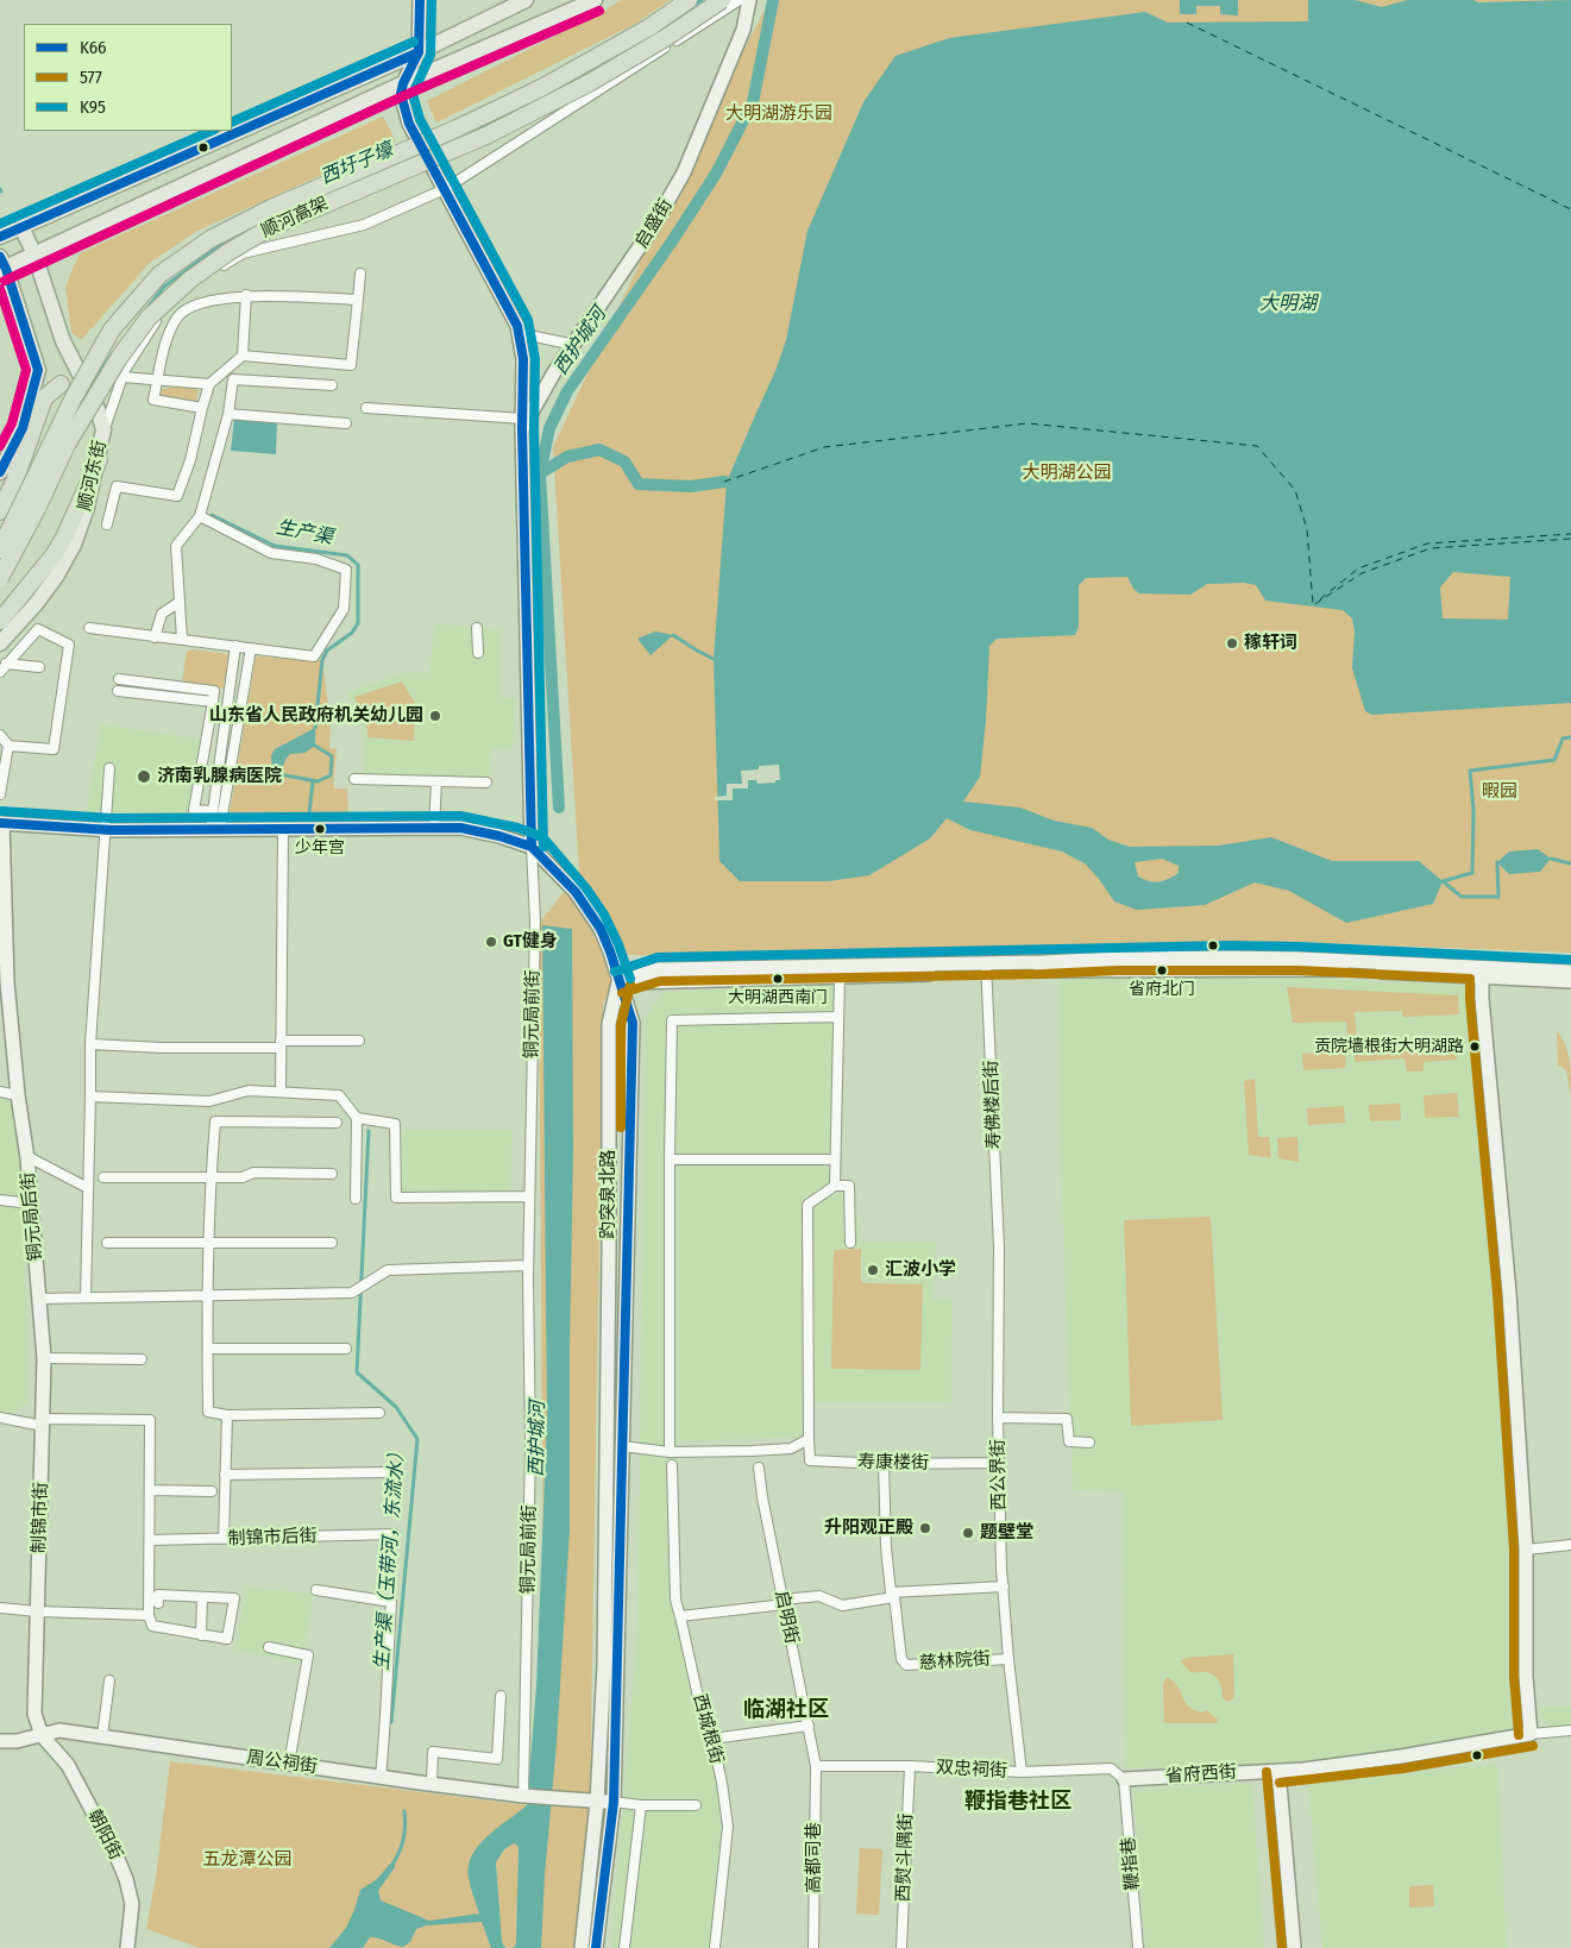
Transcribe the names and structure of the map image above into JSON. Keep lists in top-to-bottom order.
{
  "streets": {
    "highway": ["顺河高架"],
    "main road": ["顺河东街"],
    "street": [
      "启盛街",
      "铜元局前街",
      "寿佛楼后街",
      "趵突泉北路",
      "铜元局后街",
      "寿康楼街",
      "西公界街",
      "制锦市街",
      "制锦市后街",
      "启明街",
      "慈林院街",
      "西城根街",
      "周公祠街",
      "双忠祠街",
      "省府西街",
      "朝阳街",
      "高都司巷",
      "西熨斗隅街",
      "鞭指巷"
    ]
  },
  "crossings": [
    ["启盛街", "铜元局前街"],
    ["铜元局前街", "周公祠街"],
    ["寿佛楼后街", "西公界街"],
    ["趵突泉北路", "周公祠街"],
    ["铜元局后街", "制锦市街"],
    ["寿康楼街", "西公界街"],
    ["寿康楼街", "慈林院街"],
    ["西公界街", "慈林院街"],
    ["西公界街", "双忠祠街"],
    ["制锦市街", "周公祠街"],
    ["制锦市街", "朝阳街"],
    ["启明街", "双忠祠街"],
    ["启明街", "高都司巷"],
    ["周公祠街", "朝阳街"],
    ["双忠祠街", "省府西街"],
    ["双忠祠街", "高都司巷"],
    ["双忠祠街", "西熨斗隅街"],
    ["双忠祠街", "鞭指巷"],
    ["省府西街", "鞭指巷"]
  ],
  "districts": ["临湖社区", "鞭指巷社区"],
  "water": [
    "西圩子壕",
    "大明湖",
    "西护城河",
    "生产渠",
    "生产渠（玉带河，东流水）"
  ],
  "parks": [
    "大明湖游乐园",
    "大明湖公园",
    "暇园",
    "五龙潭公园"
  ],
  "places": [
    "稼轩词",
    "山东省人民政府机关幼儿园",
    "济南乳腺病医院",
    "少年宫",
    "GT健身",
    "省府北门",
    "大明湖西南门",
    "贡院墙根街大明湖路",
    "汇波小学",
    "升阳观正殿",
    "题壁堂"
  ],
  "lines": ["transit line K66", "transit line K95", "transit line 577"],
  "legend": ["K66", "577", "K95"]
}
